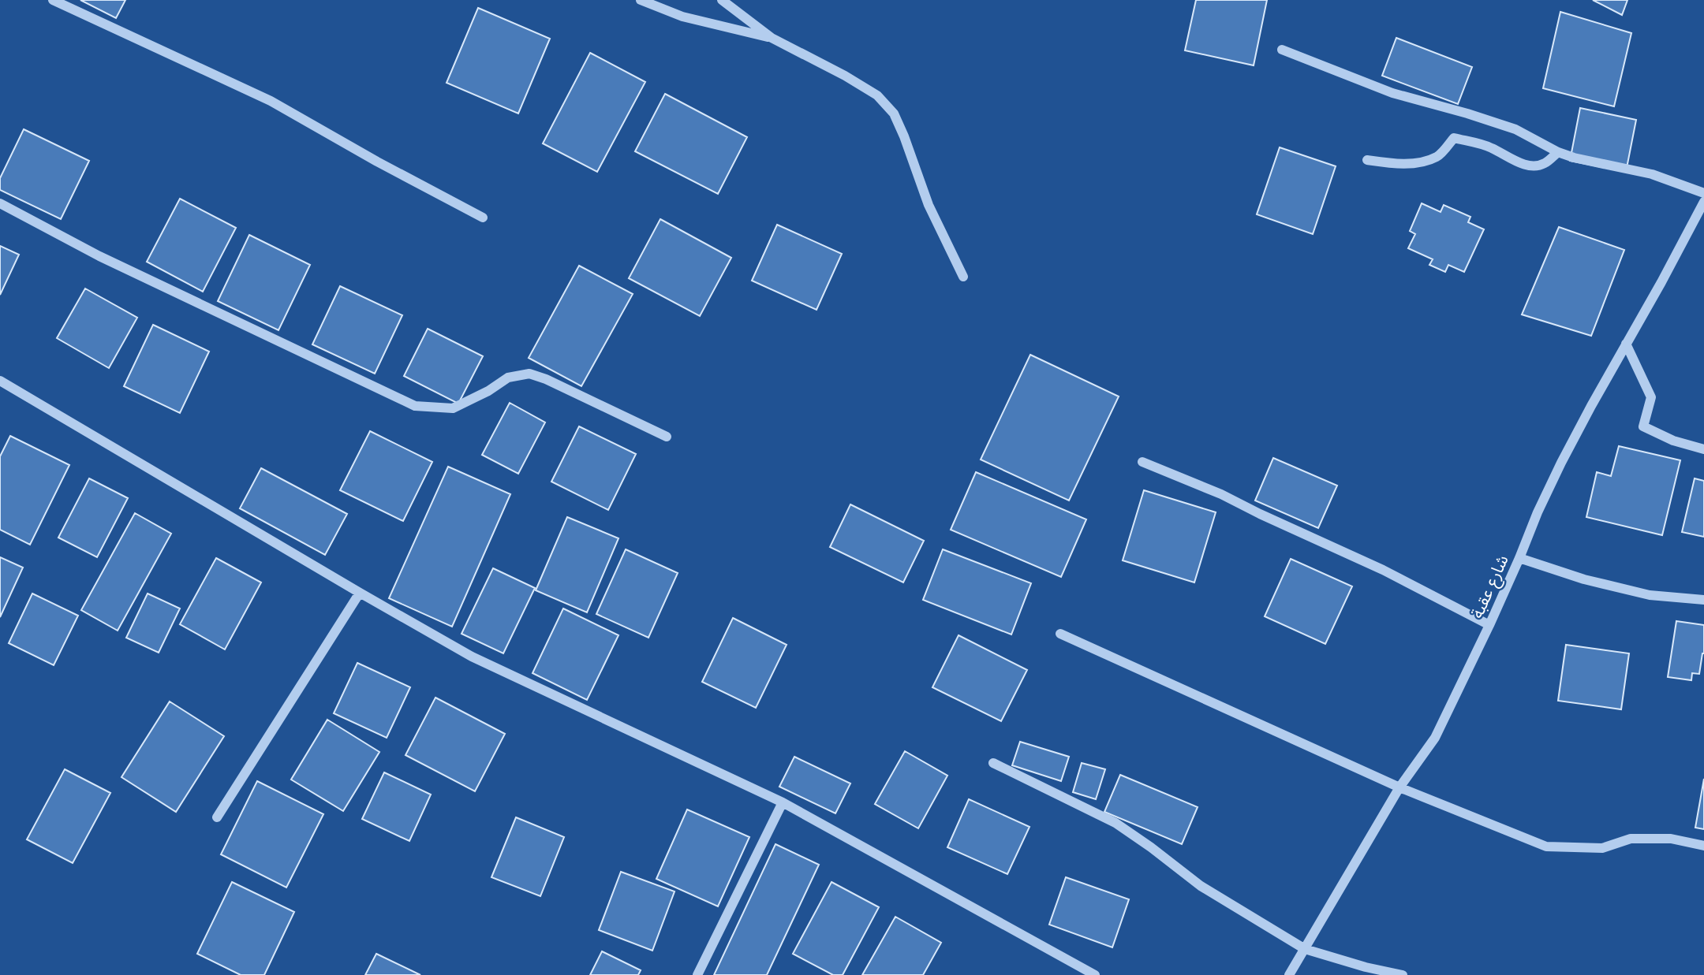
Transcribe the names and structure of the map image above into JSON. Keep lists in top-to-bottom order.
{
  "streets": {
    "street": ["شارع عقبة"]
  }
}
